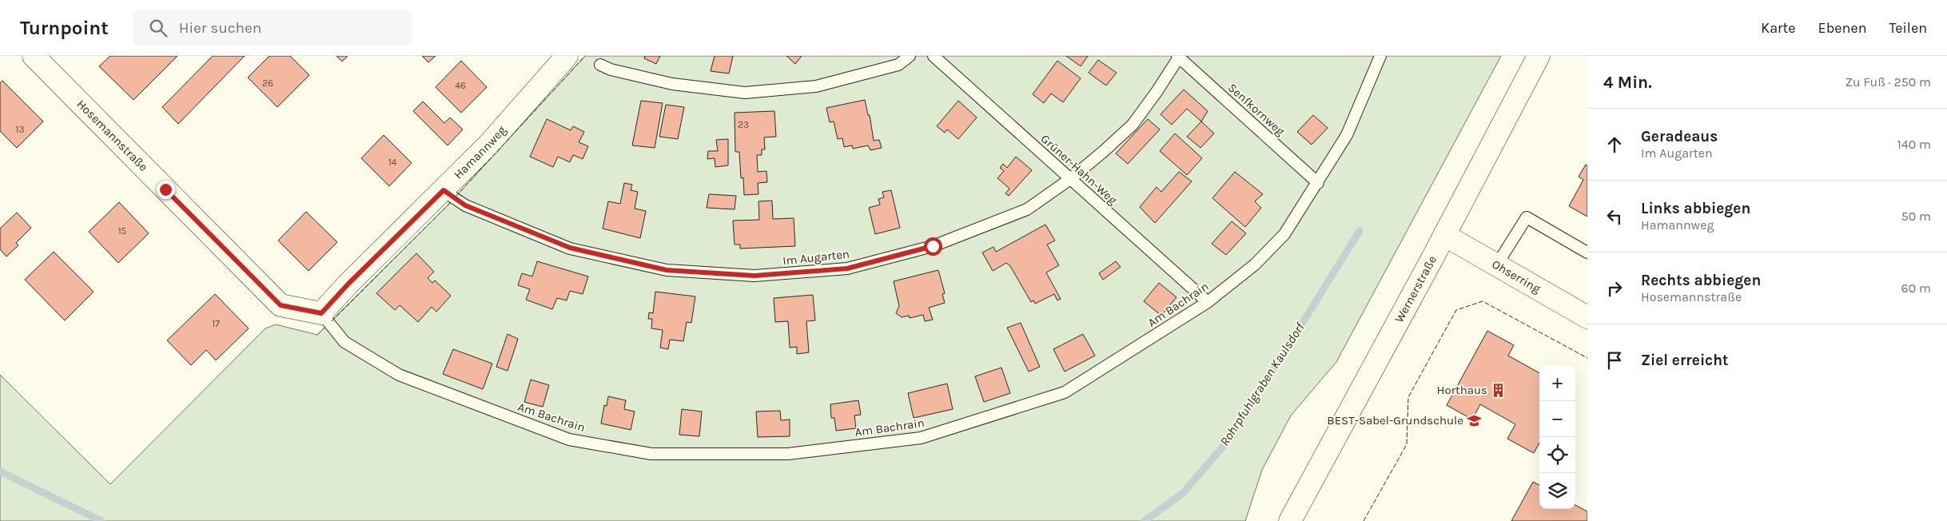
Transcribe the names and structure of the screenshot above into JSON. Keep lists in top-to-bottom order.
{
  "streets": {
    "street": [
      "Hosemannstraße",
      "Hamannweg",
      "Ohserring",
      "Wernerstraße"
    ],
    "lane": [
      "Senfkornweg",
      "Grüner-Hahn-Weg",
      "Im Augarten",
      "Am Bachrain"
    ]
  },
  "crossings": [
    ["Senfkornweg", "Im Augarten"],
    ["Senfkornweg", "Am Bachrain"],
    ["Hosemannstraße", "Hamannweg"],
    ["Hosemannstraße", "Am Bachrain"],
    ["Hamannweg", "Im Augarten"],
    ["Hamannweg", "Am Bachrain"],
    ["Grüner-Hahn-Weg", "Im Augarten"],
    ["Grüner-Hahn-Weg", "Am Bachrain"],
    ["Ohserring", "Wernerstraße"]
  ],
  "water": ["Rohrpfuhlgraben Kaulsdorf"],
  "places": {
    "building": ["Horthaus"],
    "school or university": ["BEST-Sabel-Grundschule"]
  },
  "house_numbers": [
    "26",
    "46",
    "23",
    "13",
    "14",
    "15",
    "17"
  ],
  "page": {
    "header": "Turnpoint",
    "search": "Hier suchen",
    "nav": ["Karte", "Ebenen", "Teilen"],
    "heading": ["4 Min.", "Zu Fuß · 250 m"],
    "list": [
      ["Geradeaus", "Im Augarten", "140 m"],
      ["Links abbiegen", "Hamannweg", "50 m"],
      ["Rechts abbiegen", "Hosemannstraße", "60 m"],
      "Ziel erreicht"
    ],
    "map_buttons": ["+", "−"]
  }
}
